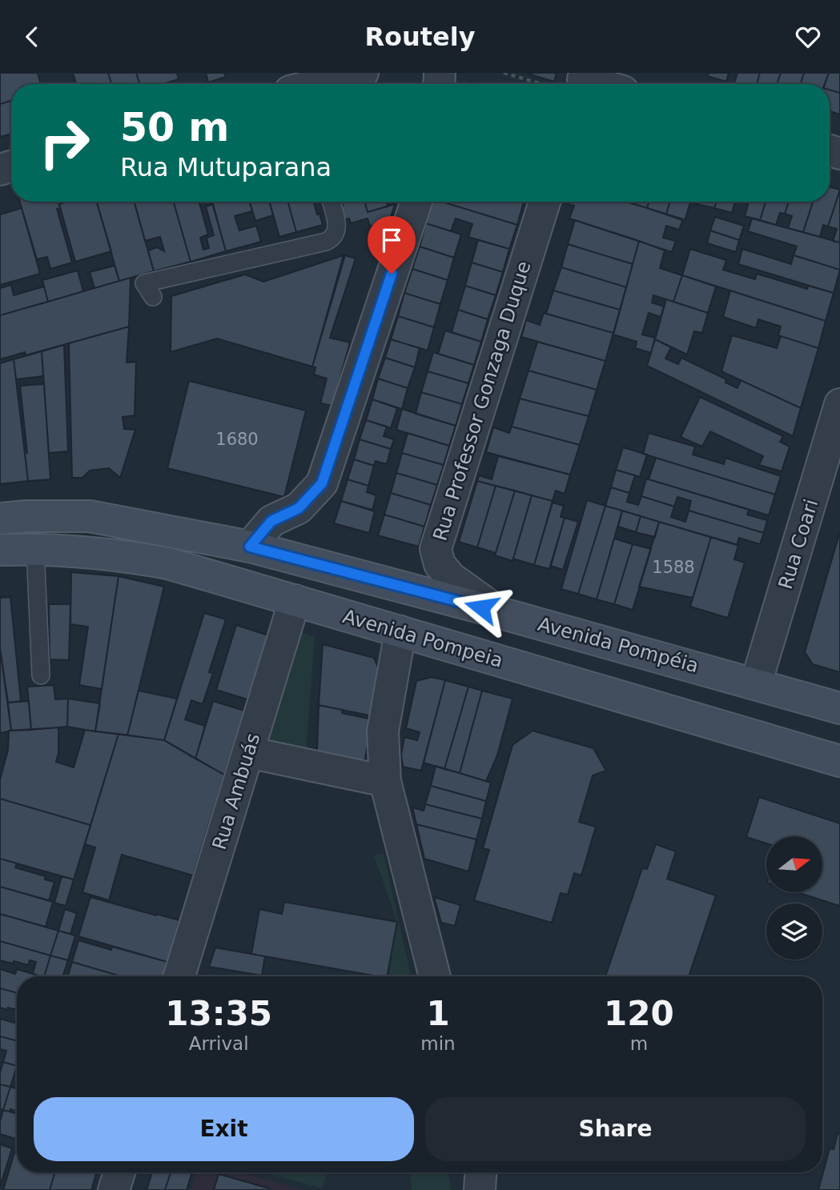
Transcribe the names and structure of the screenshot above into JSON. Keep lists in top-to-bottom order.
{
  "streets": {
    "main road": ["Avenida Pompeia", "Avenida Pompéia"],
    "street": ["Rua Professor Gonzaga Duque", "Rua Coari", "Rua Ambuás"]
  },
  "crossings": [
    ["Rua Professor Gonzaga Duque", "Avenida Pompéia"],
    ["Rua Coari", "Avenida Pompéia"],
    ["Avenida Pompeia", "Rua Ambuás"]
  ],
  "house_numbers": ["1680", "1588"],
  "north": "right",
  "page": {
    "header": "Routely",
    "turn": ["50 m", "Rua Mutuparana"],
    "eta": [
      "13:35",
      "Arrival",
      "1",
      "min",
      "120",
      "m"
    ],
    "buttons": ["Exit", "Share"]
  }
}
